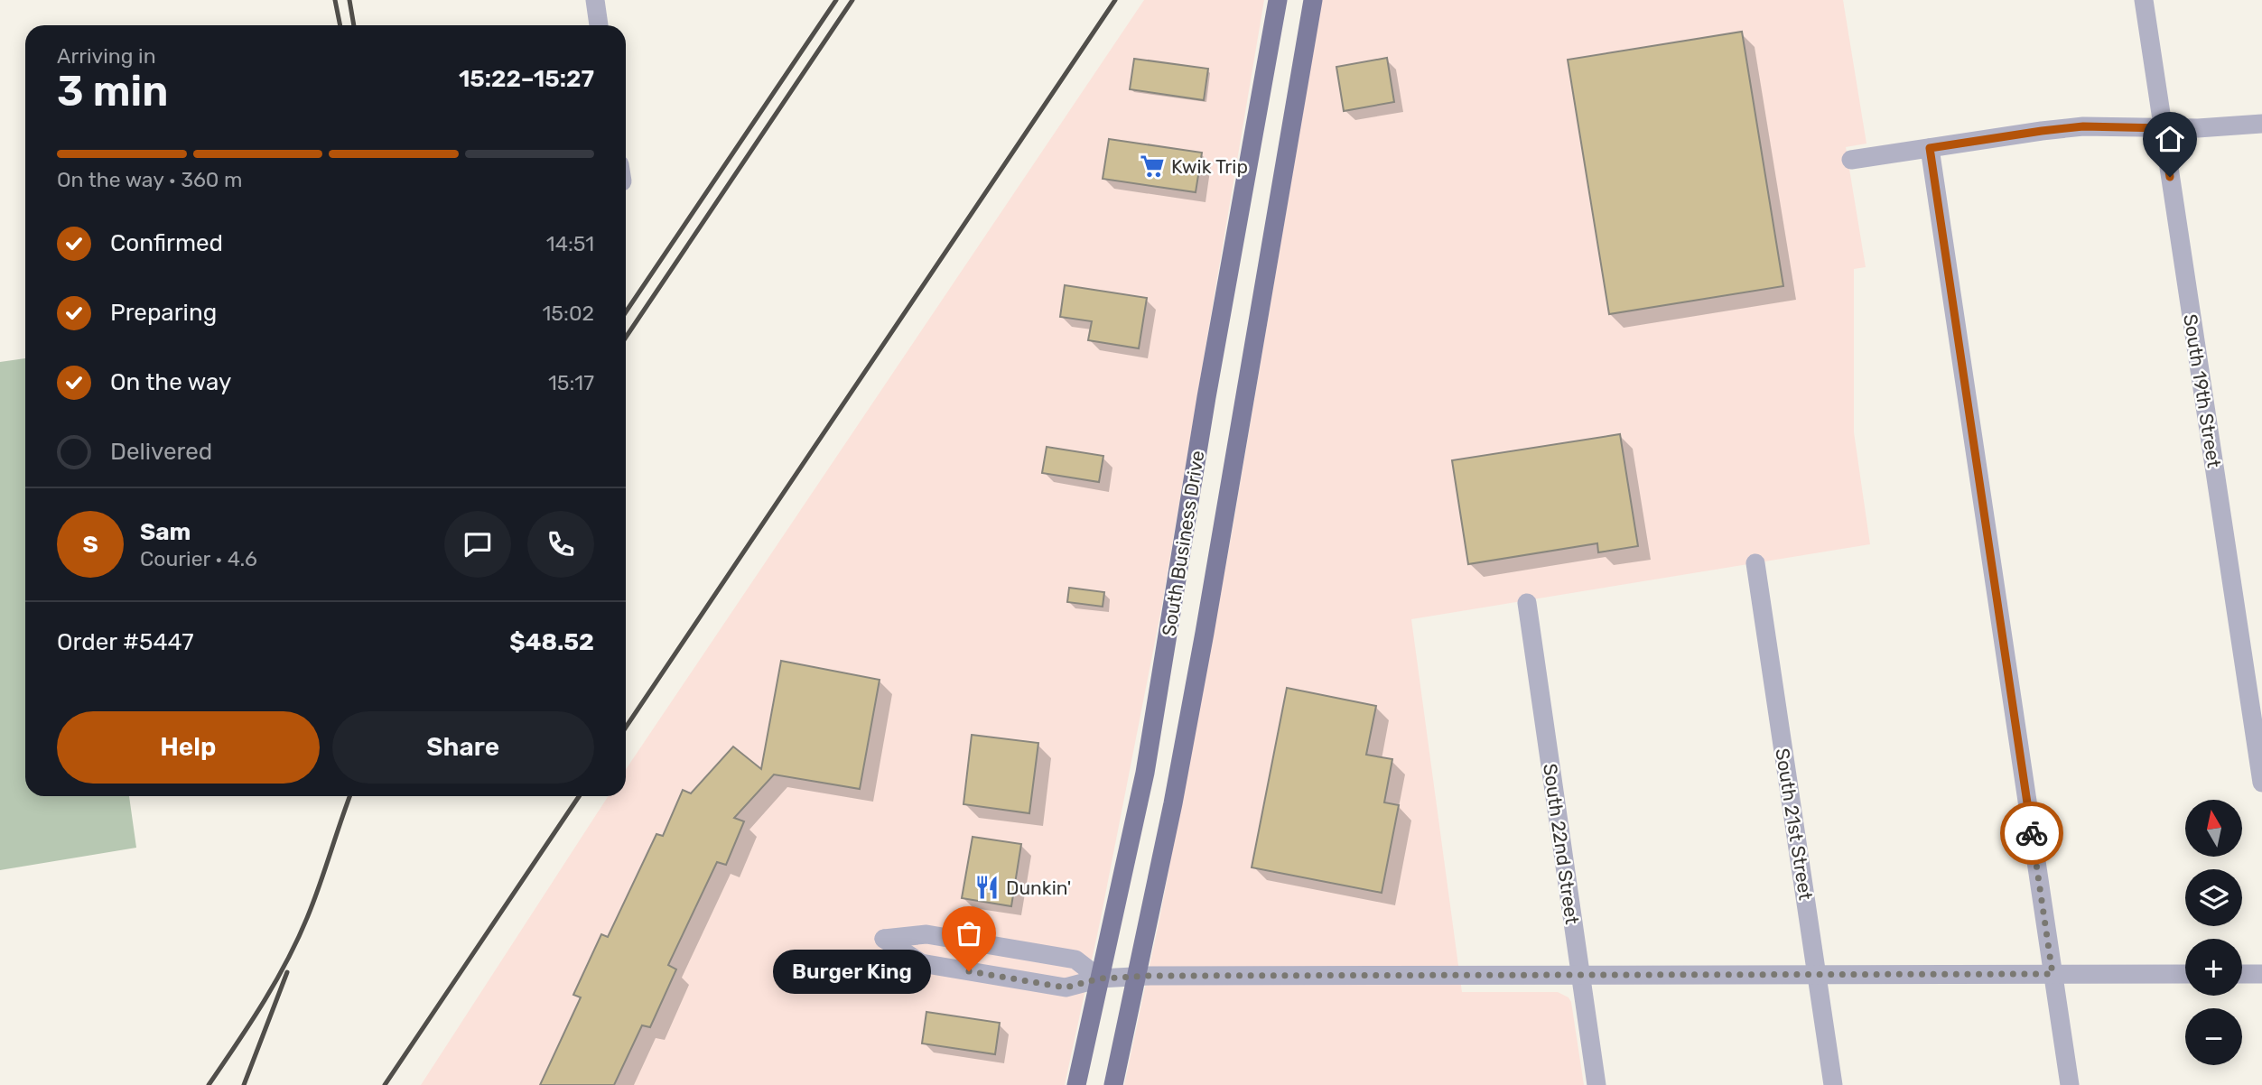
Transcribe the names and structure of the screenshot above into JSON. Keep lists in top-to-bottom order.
{
  "streets": {
    "main road": ["South Business Drive"],
    "street": ["South 19th Street", "South 21st Street", "South 22nd Street"]
  },
  "places": {
    "supermarket": ["Kwik Trip"],
    "restaurant": ["Dunkin'"],
    "other": ["Burger King"]
  },
  "north": "top",
  "page": {
    "heading": ["3 min", "Arriving in", "15:22–15:27"],
    "panel": [
      "Sam",
      "Courier · 4.6",
      "Order #5447",
      "$48.52"
    ],
    "bar": "On the way · 360 m",
    "list": [
      ["Confirmed", "14:51"],
      ["Preparing", "15:02"],
      ["On the way", "15:17"],
      "Delivered"
    ],
    "round": "S",
    "buttons": ["Help", "Share"],
    "map_buttons": ["+", "−"],
    "bubble": "Burger King"
  }
}
